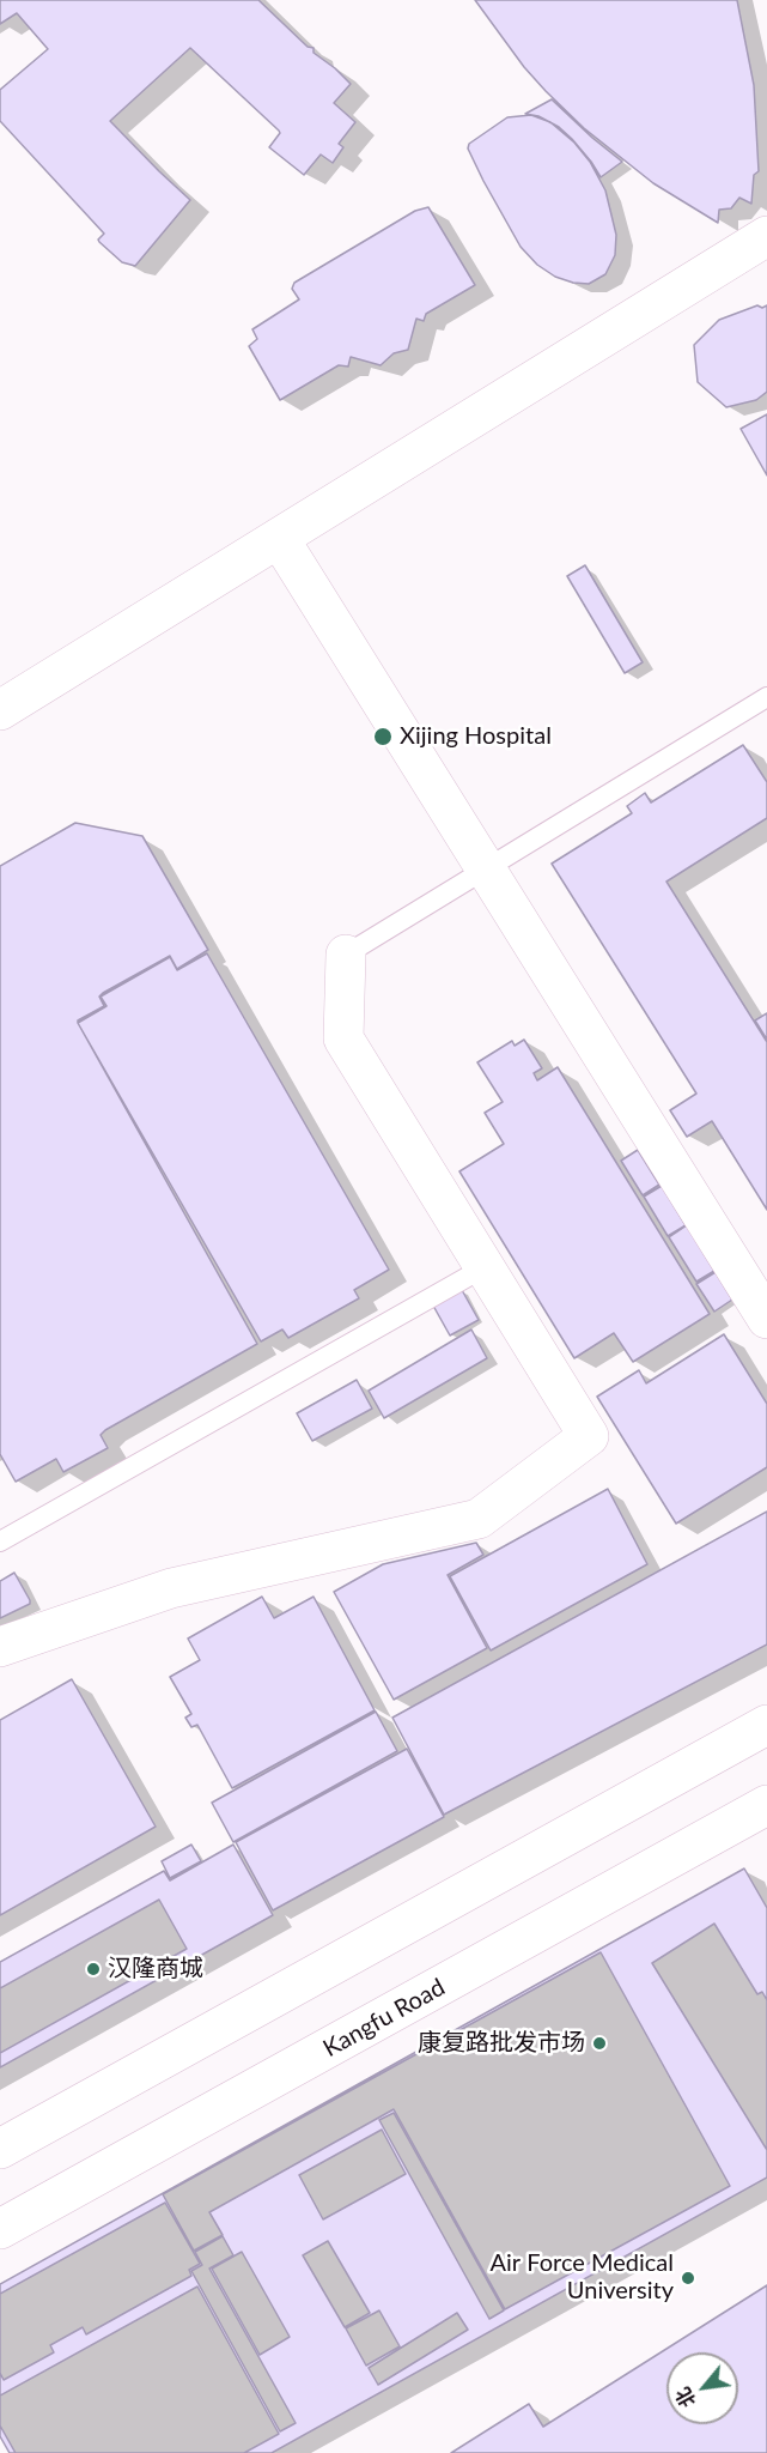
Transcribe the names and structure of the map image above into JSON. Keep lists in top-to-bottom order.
{
  "streets": {
    "street": ["Kangfu Road"]
  },
  "places": [
    "Xijing Hospital",
    "汉隆商城",
    "康复路批发市场",
    "Air Force Medical University"
  ],
  "north": "bottom left"
}
